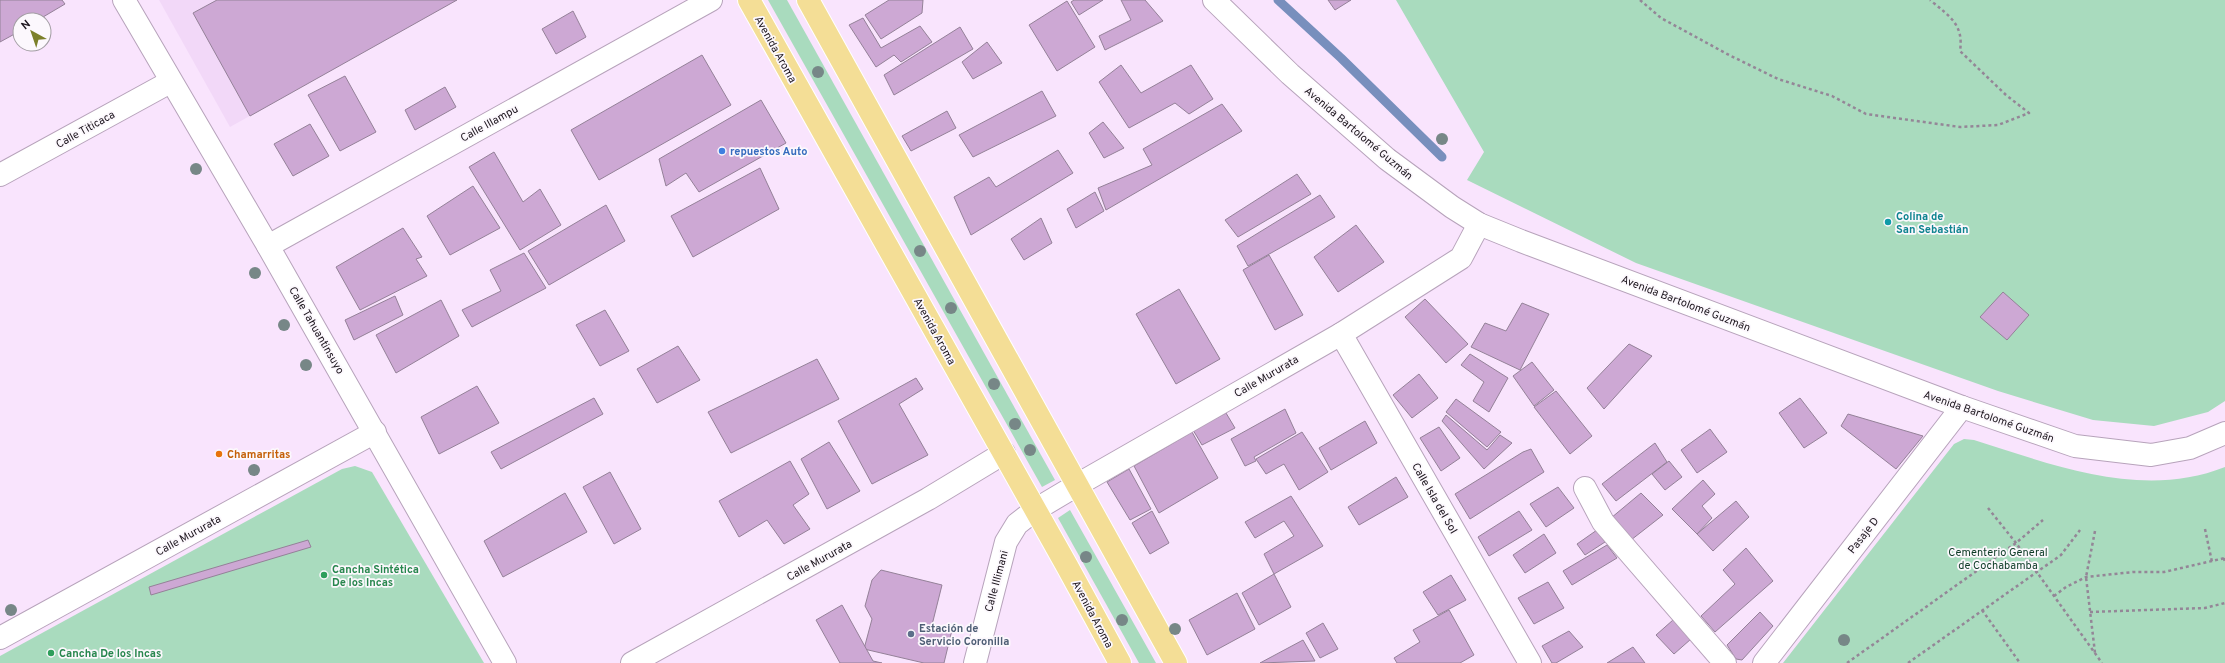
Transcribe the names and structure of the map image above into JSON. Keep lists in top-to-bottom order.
{
  "streets": {
    "main road": ["Avenida Aroma"],
    "street": [
      "Calle Illampu",
      "Calle Titicaca",
      "Avenida Bartolomé Guzmán",
      "Calle Tahuantinsuyo",
      "Calle Mururata",
      "Calle Isla del Sol",
      "Pasaje D",
      "Calle Illimani"
    ]
  },
  "crossings": [
    ["Avenida Aroma", "Calle Mururata"],
    ["Avenida Aroma", "Calle Illimani"],
    ["Calle Illampu", "Calle Tahuantinsuyo"],
    ["Calle Titicaca", "Calle Tahuantinsuyo"],
    ["Avenida Bartolomé Guzmán", "Calle Mururata"],
    ["Avenida Bartolomé Guzmán", "Pasaje D"],
    ["Calle Tahuantinsuyo", "Calle Mururata"],
    ["Calle Mururata", "Calle Isla del Sol"],
    ["Calle Mururata", "Calle Illimani"]
  ],
  "parks": ["Cementerio General de Cochabamba"],
  "places": [
    "repuestos Auto",
    "Colina de San Sebastián",
    "Chamarritas",
    "Cancha Sintética De los Incas",
    "Estación de Servicio Coronilla",
    "Cancha De los Incas"
  ],
  "north": "top left"
}
